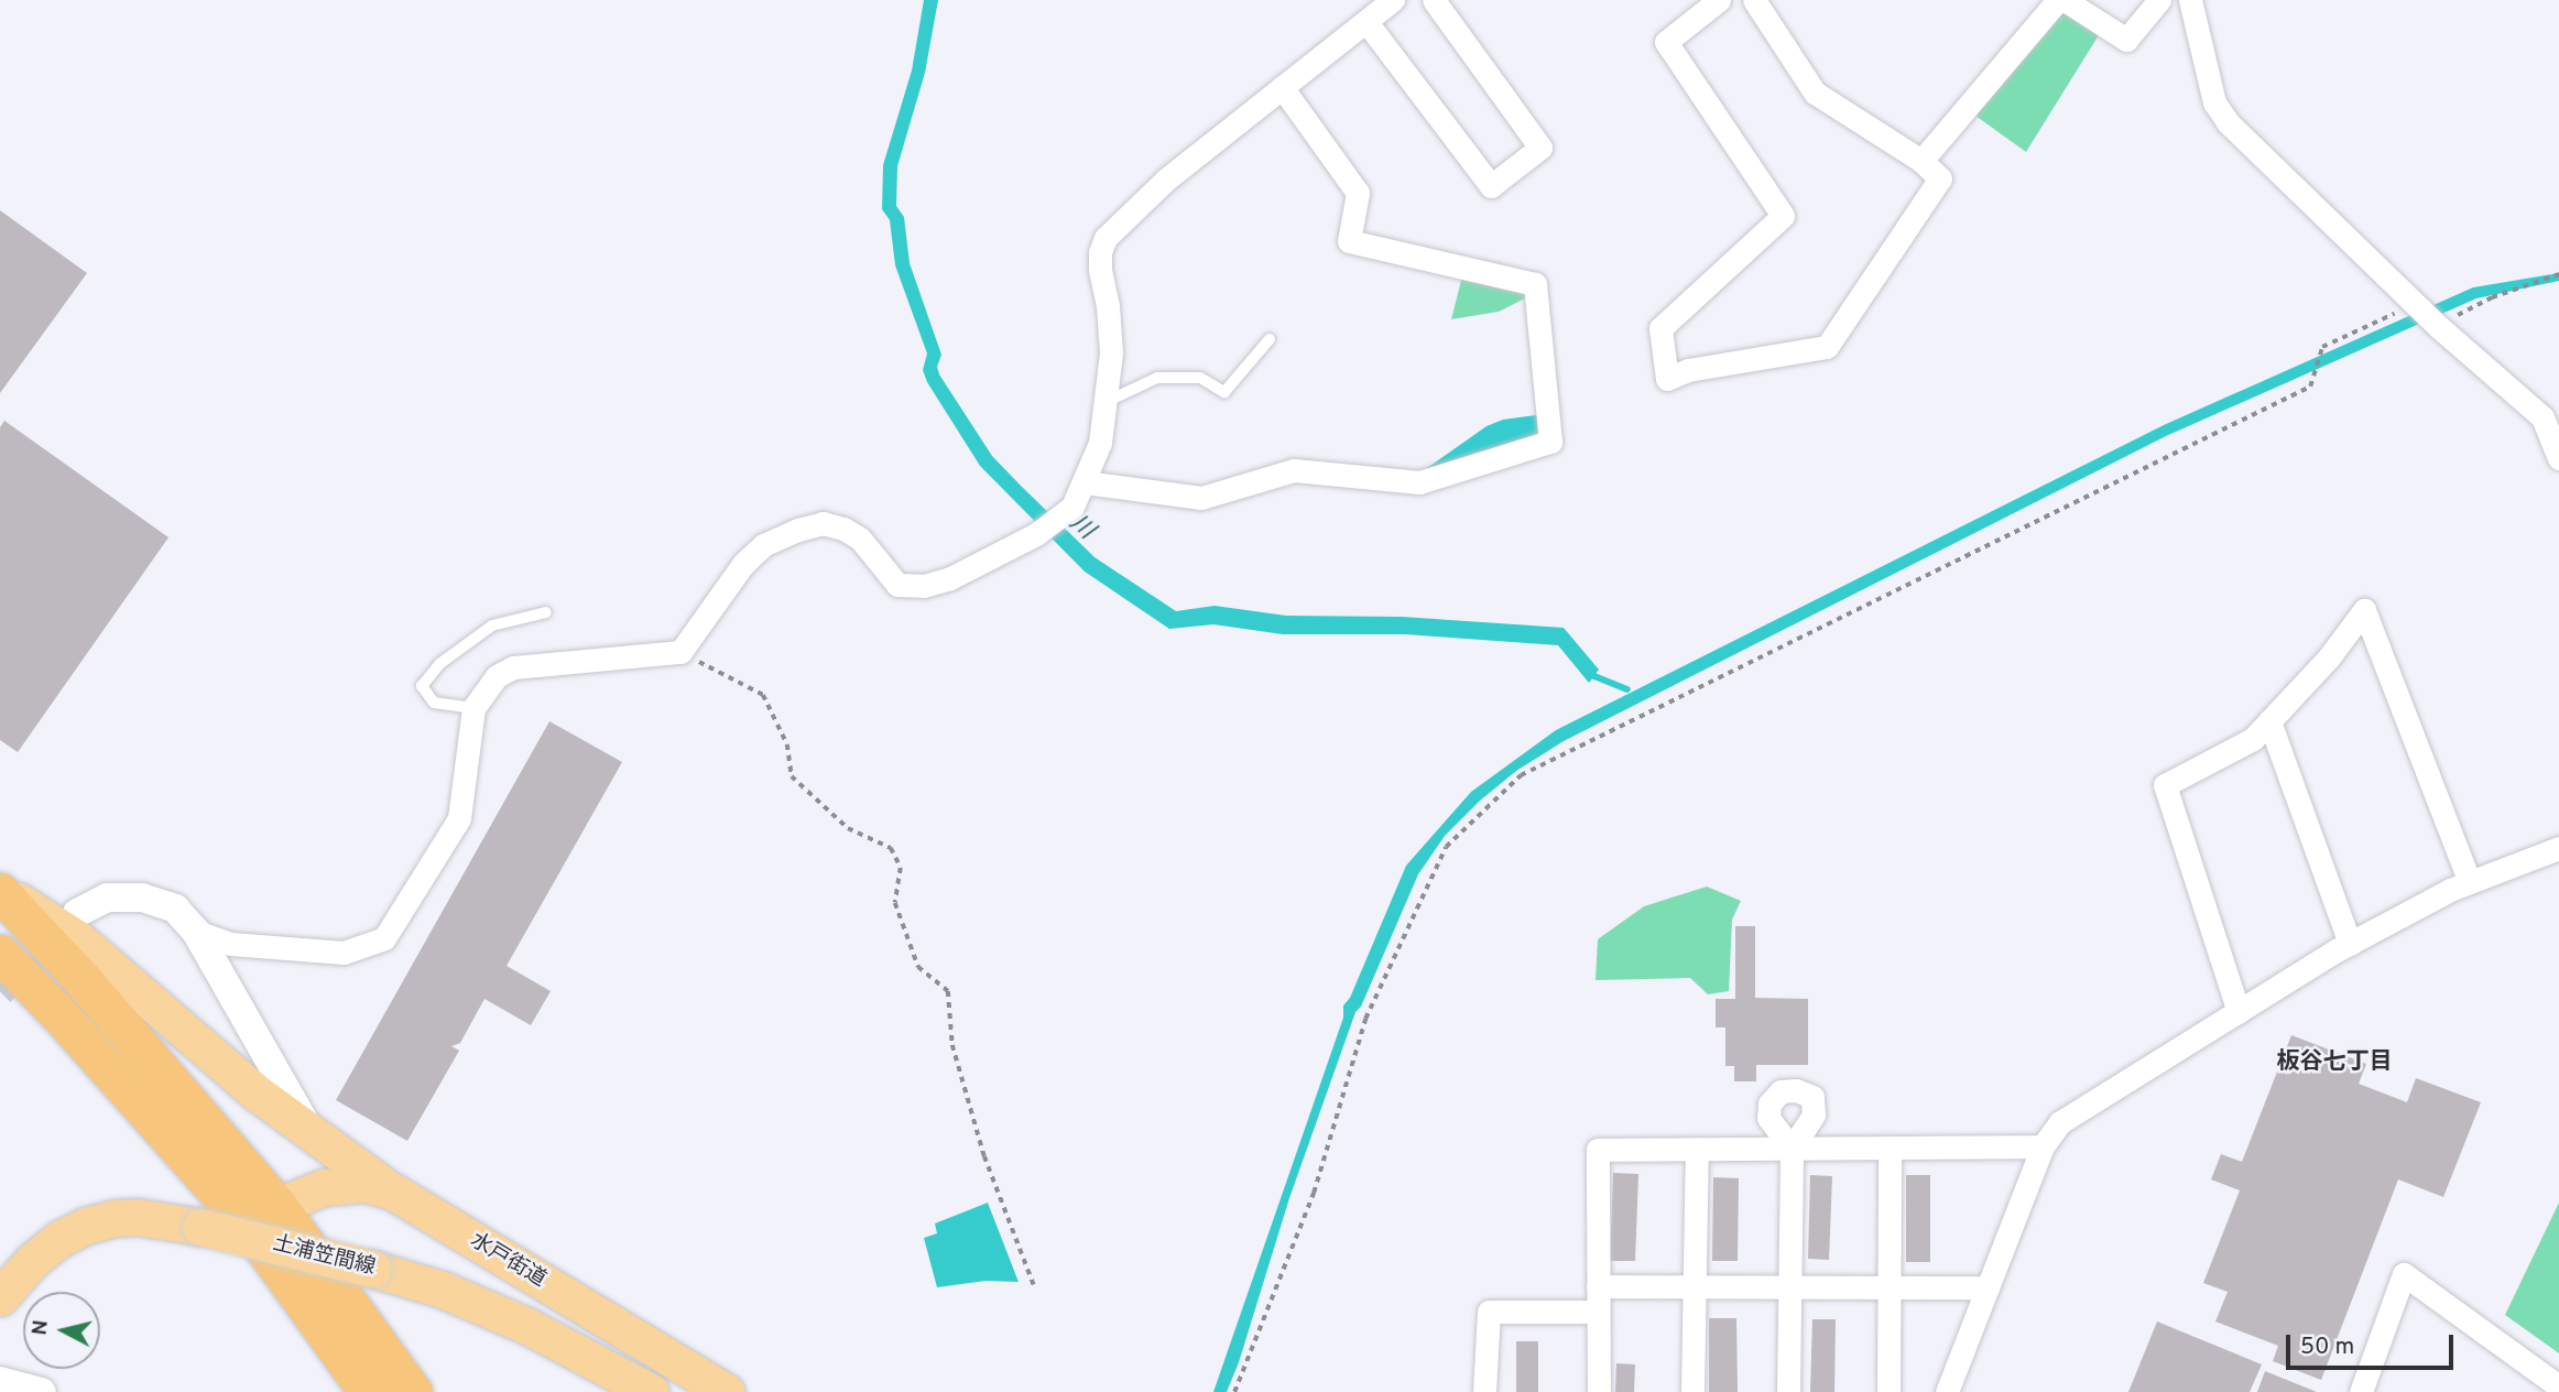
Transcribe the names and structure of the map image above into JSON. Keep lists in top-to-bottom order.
{
  "streets": {
    "main road": ["土浦笠間線", "水戸街道"]
  },
  "districts": ["板谷七丁目"],
  "water": ["川"],
  "scale_bar": "50 m",
  "north": "left"
}
